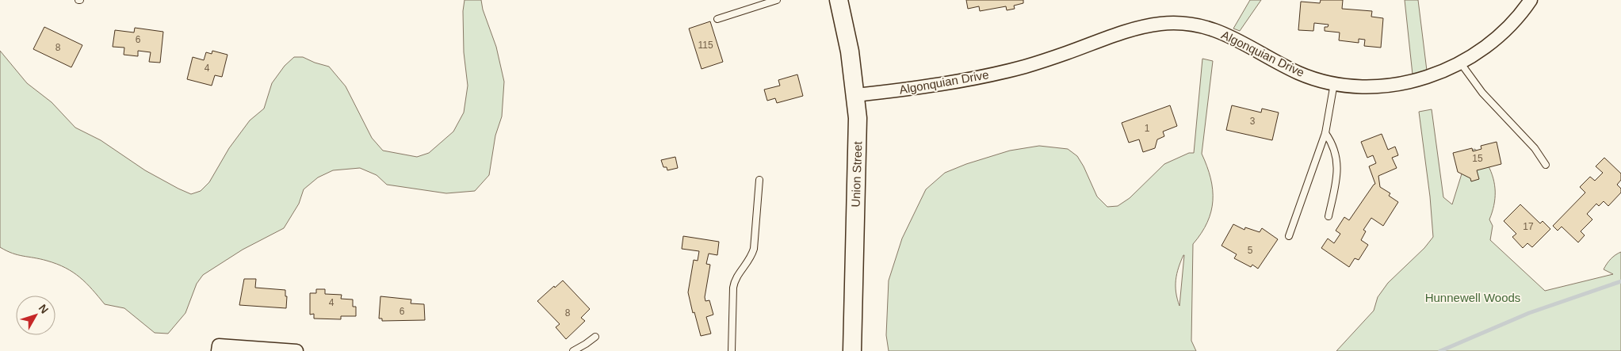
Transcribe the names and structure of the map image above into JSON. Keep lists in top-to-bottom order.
{
  "streets": {
    "street": ["Algonquian Drive", "Union Street"]
  },
  "crossings": [
    ["Algonquian Drive", "Union Street"]
  ],
  "parks": ["Hunnewell Woods"],
  "house_numbers": [
    "6",
    "115",
    "8",
    "4",
    "3",
    "1",
    "15",
    "17",
    "5",
    "4",
    "6",
    "8"
  ],
  "north": "top right"
}
